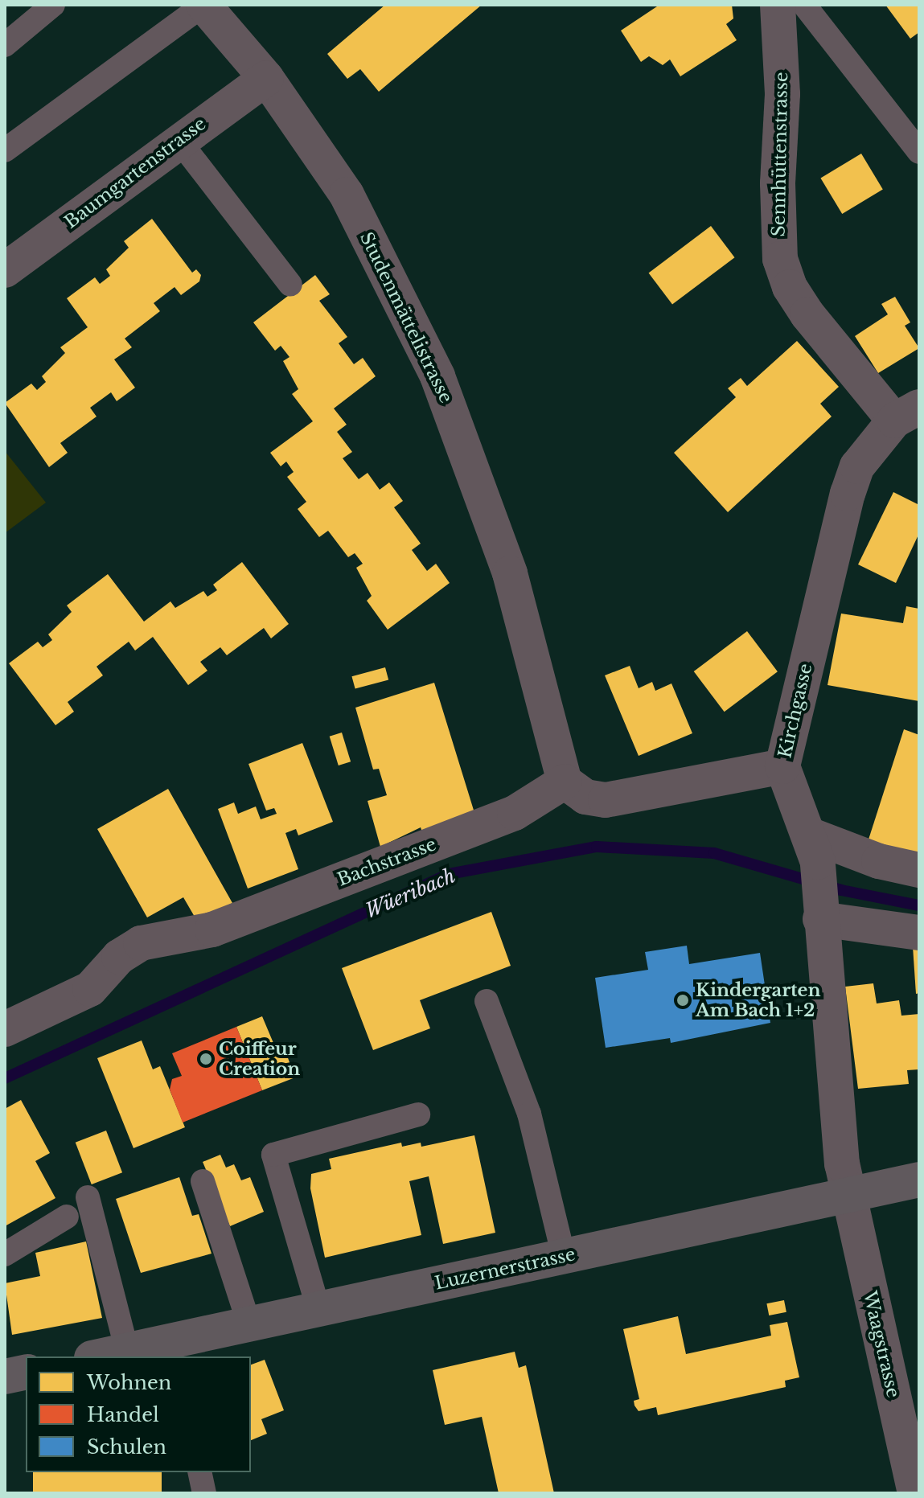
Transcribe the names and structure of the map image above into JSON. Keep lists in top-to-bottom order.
{
  "streets": {
    "main road": ["Luzernerstrasse"],
    "street": [
      "Sennhüttenstrasse",
      "Baumgartenstrasse",
      "Studenmättelistrasse",
      "Kirchgasse",
      "Bachstrasse",
      "Waagstrasse"
    ]
  },
  "crossings": [
    ["Sennhüttenstrasse", "Kirchgasse"],
    ["Baumgartenstrasse", "Studenmättelistrasse"],
    ["Studenmättelistrasse", "Bachstrasse"],
    ["Kirchgasse", "Luzernerstrasse"],
    ["Kirchgasse", "Waagstrasse"],
    ["Luzernerstrasse", "Waagstrasse"]
  ],
  "water": ["Wüeribach"],
  "places": ["Kindergarten Am Bach 1+2", "Coiffeur Creation"],
  "legend": ["Wohnen", "Handel", "Schulen"]
}
